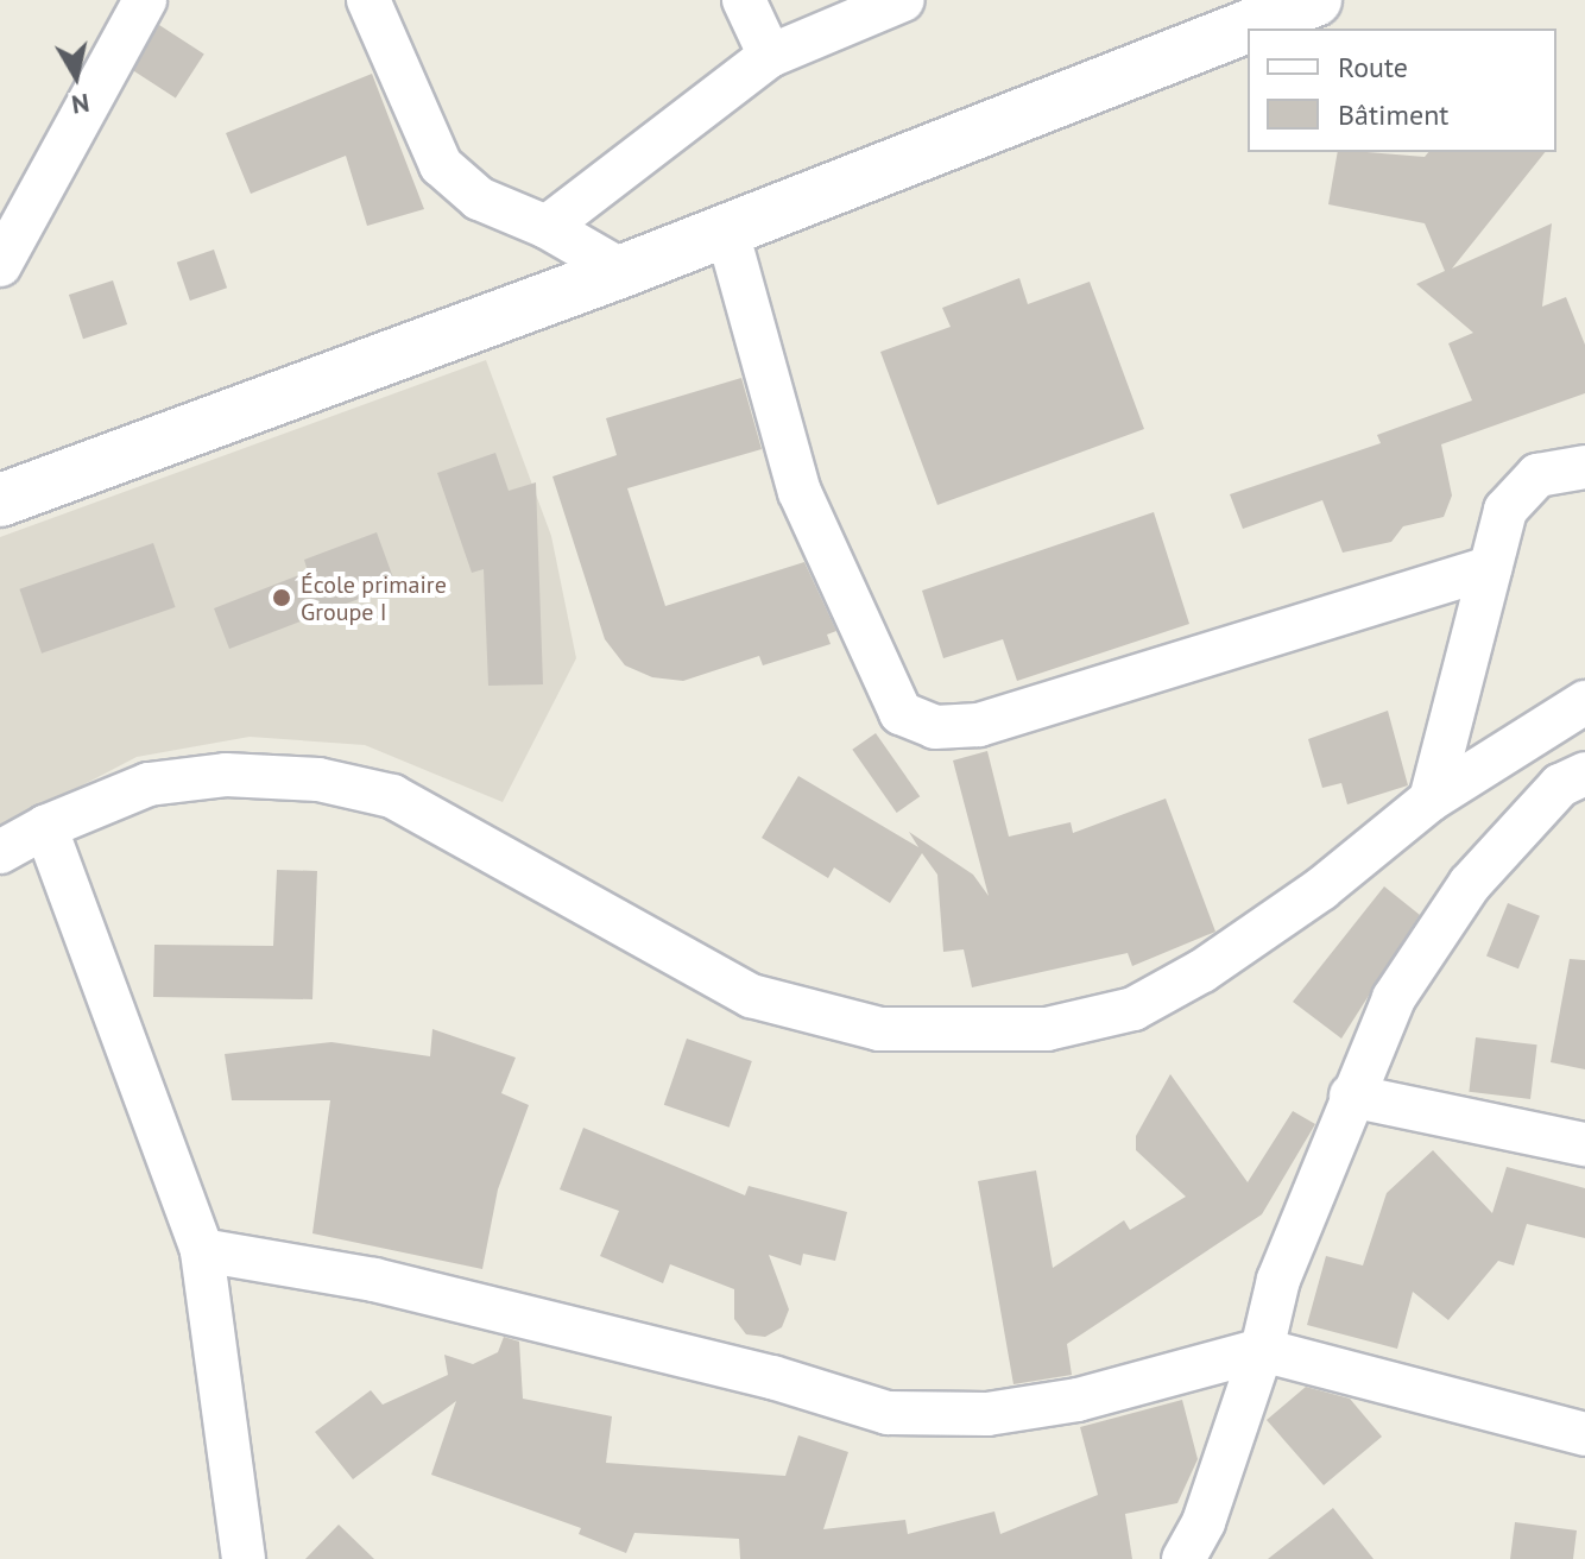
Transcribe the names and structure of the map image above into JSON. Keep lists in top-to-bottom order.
{
  "places": ["École primaire Groupe I"],
  "legend": ["Route", "Bâtiment"],
  "north": "bottom"
}
